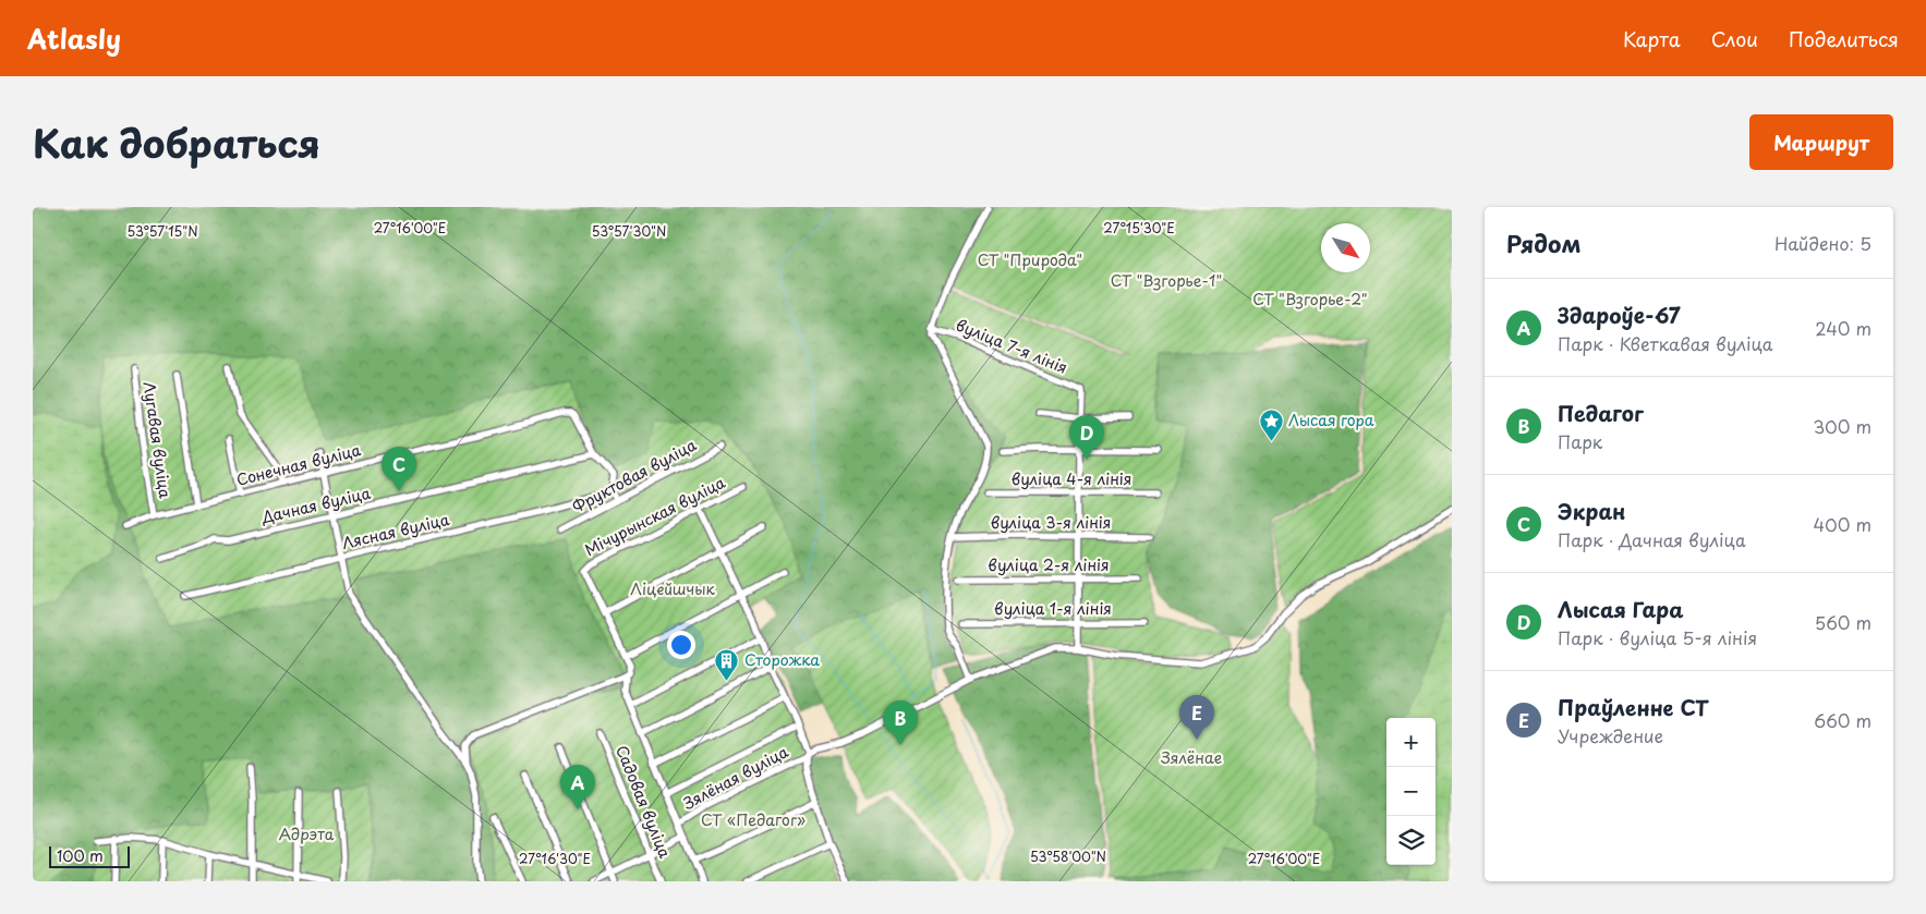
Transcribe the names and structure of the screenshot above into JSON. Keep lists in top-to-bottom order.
{
  "streets": {
    "street": [
      "вуліца 7-я лінія",
      "Лугавая вуліца",
      "Сонечная вуліца",
      "Фруктовая вуліца",
      "вуліца 4-я лінія",
      "Дачная вуліца",
      "Мічурынская вуліца",
      "вуліца 3-я лінія",
      "Лясная вуліца",
      "вуліца 2-я лінія",
      "вуліца 1-я лінія",
      "Зялёная вуліца",
      "Садовая вуліца"
    ]
  },
  "crossings": [
    ["Лугавая вуліца", "Сонечная вуліца"],
    ["Сонечная вуліца", "Дачная вуліца"]
  ],
  "parks": [
    "СТ \"Природа\"",
    "СТ \"Взгорье-1\"",
    "СТ \"Взгорье-2\"",
    "Ліцейшчык",
    "Зялёнае",
    "СТ «Педагог»",
    "Адрэта"
  ],
  "places": {
    "place": ["Лысая гора"],
    "building": ["Сторожка"]
  },
  "scale_bar": "100 m",
  "north": "bottom right",
  "page": {
    "header": "Atlasly",
    "nav": ["Карта", "Слои", "Поделиться"],
    "title": "Как добраться",
    "buttons": "Маршрут",
    "heading": ["Рядом", "Найдено: 5"],
    "list": [
      {
        "mark": "A",
        "name": "Здароўе-67",
        "note": "Парк · Кветкавая вуліца",
        "value": "240 m"
      },
      {
        "mark": "B",
        "name": "Педагог",
        "note": "Парк",
        "value": "300 m"
      },
      {
        "mark": "C",
        "name": "Экран",
        "note": "Парк · Дачная вуліца",
        "value": "400 m"
      },
      {
        "mark": "D",
        "name": "Лысая Гара",
        "note": "Парк · вуліца 5-я лінія",
        "value": "560 m"
      },
      {
        "mark": "E",
        "name": "Праўленне СТ",
        "note": "Учреждение",
        "value": "660 m"
      }
    ],
    "pins": [
      "D",
      "C",
      "E",
      "B",
      "A"
    ],
    "map_buttons": ["+", "−"],
    "scale": "100 m"
  },
  "coordinates": [
    "27°15'30\"E",
    "27°16'00\"E",
    "53°57'15\"N",
    "53°57'30\"N",
    "53°58'00\"N",
    "27°16'30\"E"
  ]
}
